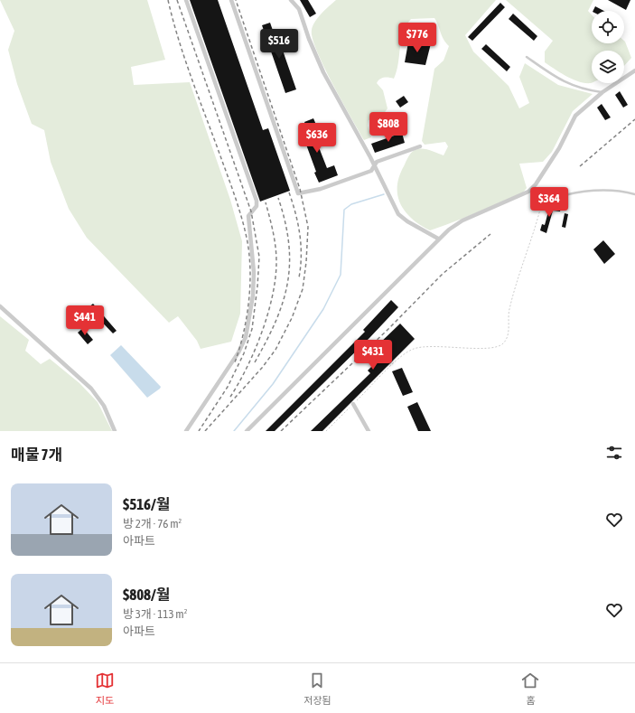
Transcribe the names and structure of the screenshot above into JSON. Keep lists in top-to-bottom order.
{
  "page": {
    "price": [
      "$776",
      "$516",
      "$808",
      "$636",
      "$364",
      "$441",
      "$431"
    ],
    "heading": "매물 7개",
    "list": [
      {
        "name": "$516/월",
        "note": "방 2개 · 76 m² · 아파트"
      },
      {
        "name": "$808/월",
        "note": "방 3개 · 113 m² · 아파트"
      }
    ],
    "tabs": ["지도", "저장됨", "홈"]
  }
}
